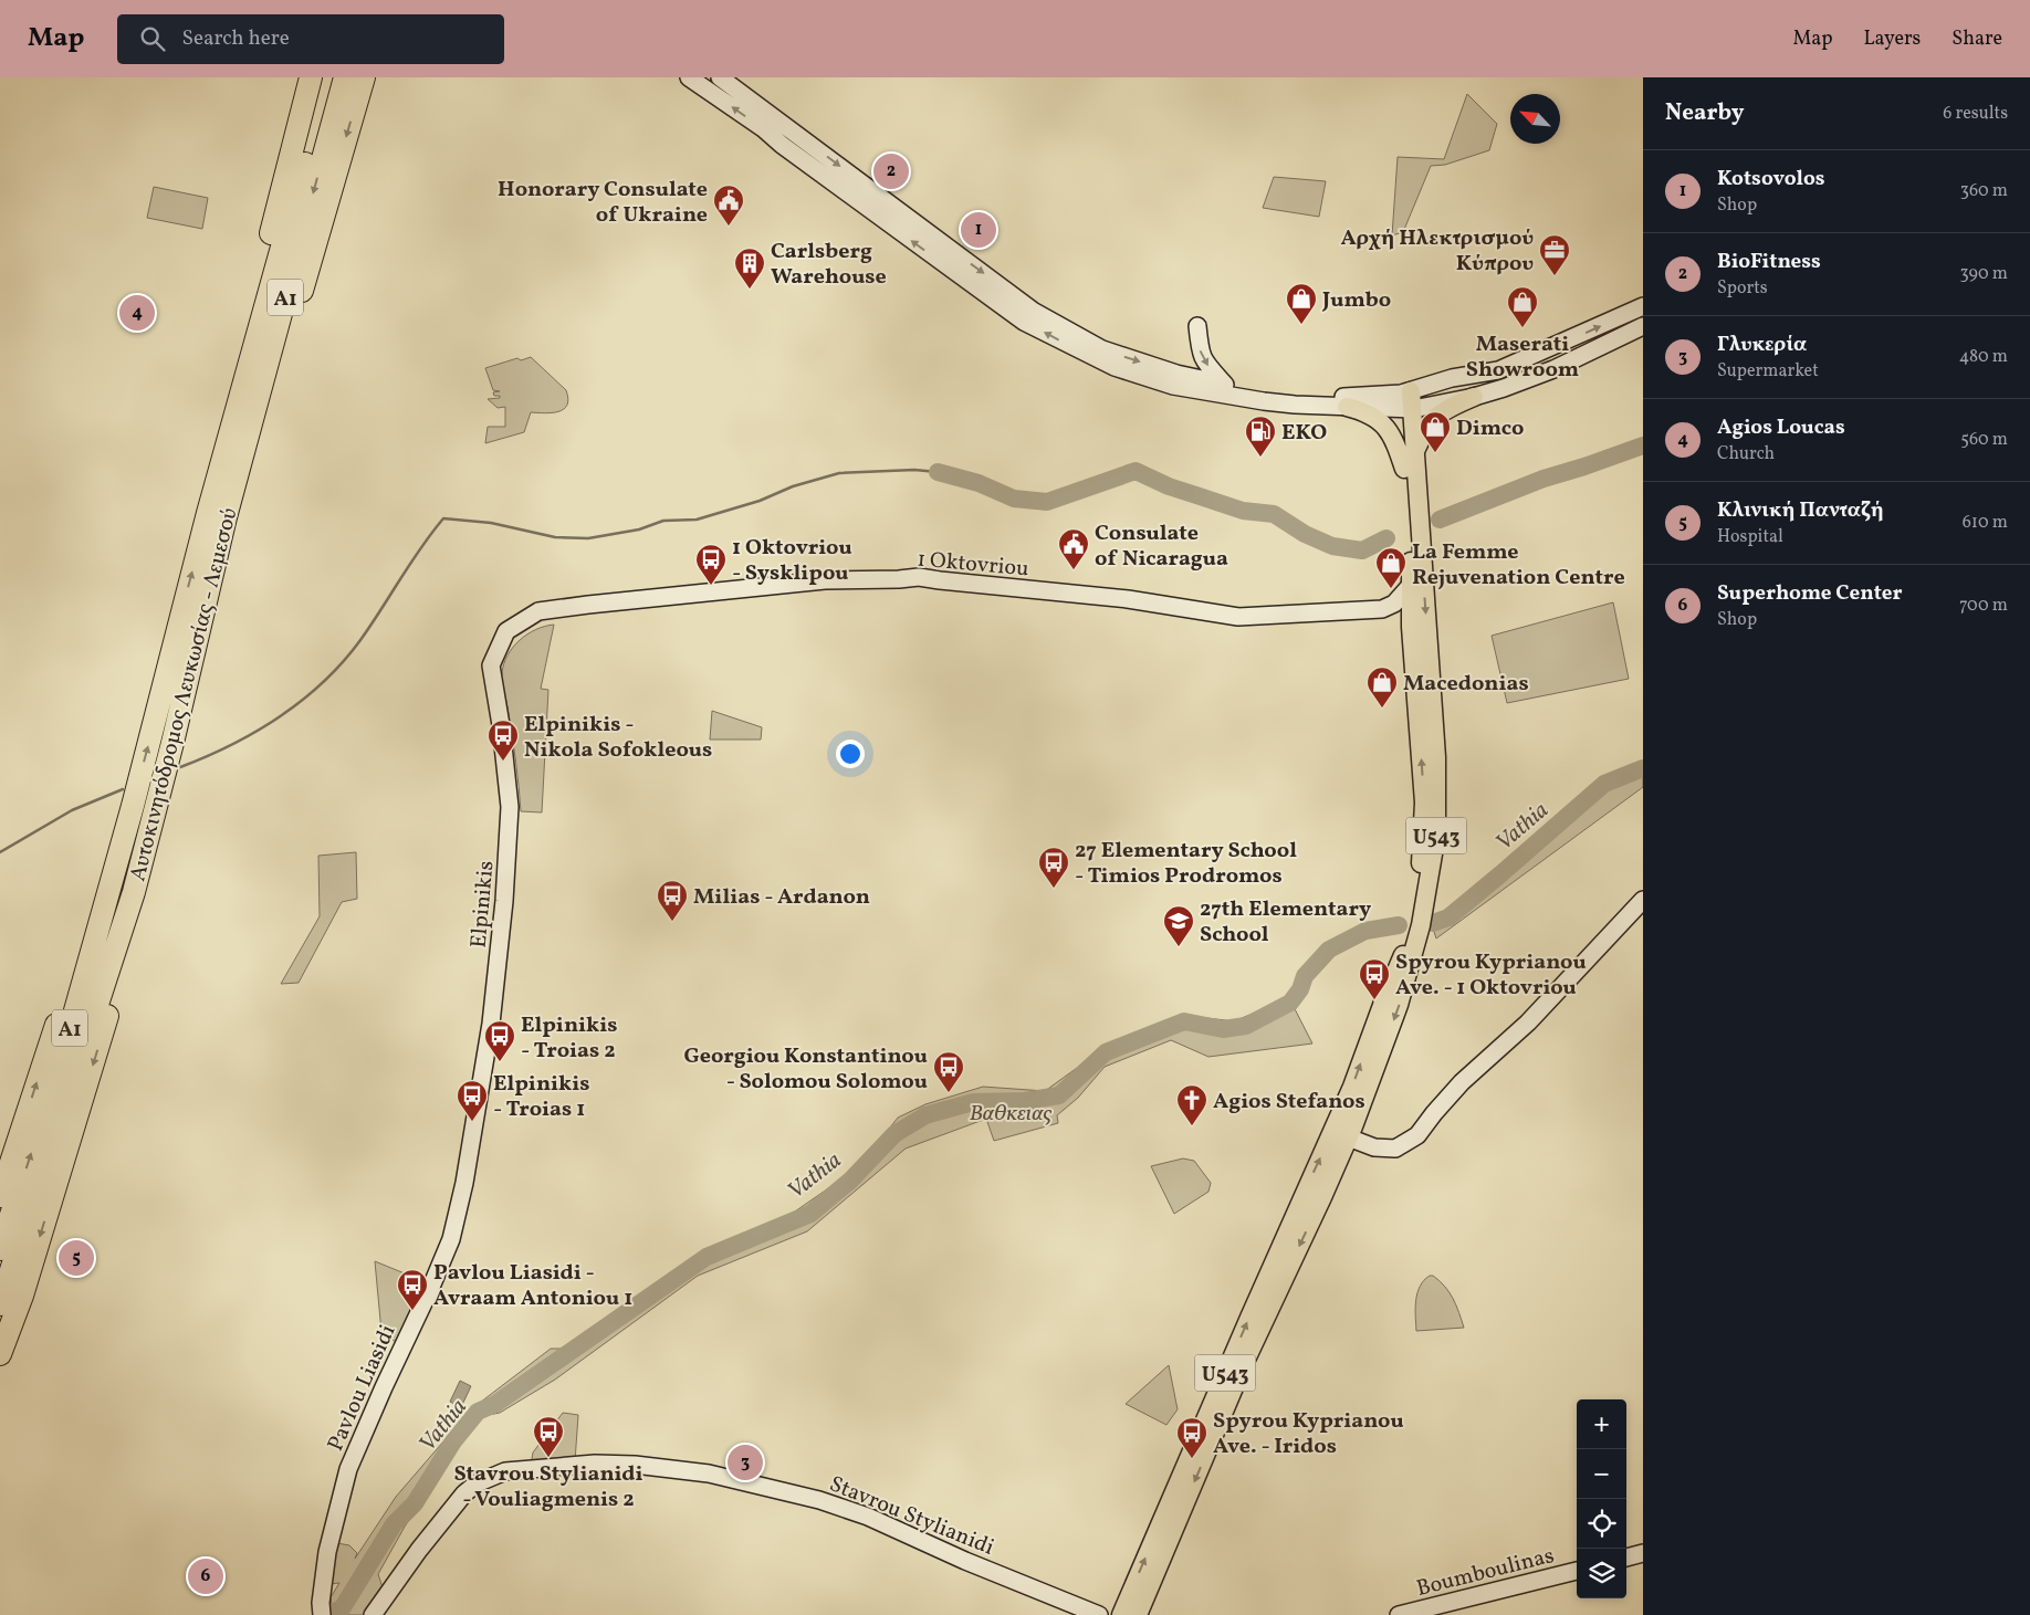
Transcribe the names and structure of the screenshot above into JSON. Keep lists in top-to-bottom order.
{
  "streets": {
    "highway": ["A1", "Αυτοκινητόδρομος Λευκωσίας - Λεμεσού"],
    "main road": ["U543"],
    "street": [
      "1 Oktovriou",
      "Elpinikis",
      "Pavlou Liasidi",
      "Stavrou Stylianidi",
      "Boumboulinas"
    ]
  },
  "crossings": [
    ["1 Oktovriou", "U543"],
    ["1 Oktovriou", "Elpinikis"],
    ["Elpinikis", "Pavlou Liasidi"]
  ],
  "water": ["Vathia"],
  "parks": ["Βαθκειας"],
  "places": {
    "public building": ["Honorary Consulate of Ukraine", "Consulate of Nicaragua"],
    "office": ["Αρχή Ηλεκτρισμού Κύπρου"],
    "building": ["Carlsberg Warehouse"],
    "shop": [
      "Jumbo",
      "Maserati Showroom",
      "Dimco",
      "La Femme Rejuvenation Centre",
      "Macedonias"
    ],
    "fuel station": ["EKO"],
    "bus stop": [
      "1 Oktovriou - Sysklipou",
      "Elpinikis - Nikola Sofokleous",
      "27 Elementary School - Timios Prodromos",
      "Milias - Ardanon",
      "Spyrou Kyprianou Ave. - 1 Oktovriou",
      "Elpinikis - Troias 2",
      "Georgiou Konstantinou - Solomou Solomou",
      "Elpinikis - Troias 1",
      "Pavlou Liasidi - Avraam Antoniou 1",
      "Stavrou Stylianidi - Vouliagmenis 2",
      "Spyrou Kyprianou Ave. - Iridos"
    ],
    "school or university": ["27th Elementary School"],
    "church": ["Agios Stefanos"]
  },
  "north": "top left",
  "page": {
    "header": "Map",
    "search": "Search here",
    "nav": ["Map", "Layers", "Share"],
    "heading": ["Nearby", "6 results"],
    "list": [
      {
        "mark": "1",
        "name": "Kotsovolos",
        "note": "Shop",
        "value": "360 m"
      },
      {
        "mark": "2",
        "name": "BioFitness",
        "note": "Sports",
        "value": "390 m"
      },
      {
        "mark": "3",
        "name": "Γλυκερία",
        "note": "Supermarket",
        "value": "480 m"
      },
      {
        "mark": "4",
        "name": "Agios Loucas",
        "note": "Church",
        "value": "560 m"
      },
      {
        "mark": "5",
        "name": "Κλινική Πανταζή",
        "note": "Hospital",
        "value": "610 m"
      },
      {
        "mark": "6",
        "name": "Superhome Center",
        "note": "Shop",
        "value": "700 m"
      }
    ],
    "pins": [
      "2",
      "1",
      "4",
      "5",
      "3",
      "6"
    ],
    "map_buttons": ["+", "−"]
  }
}
